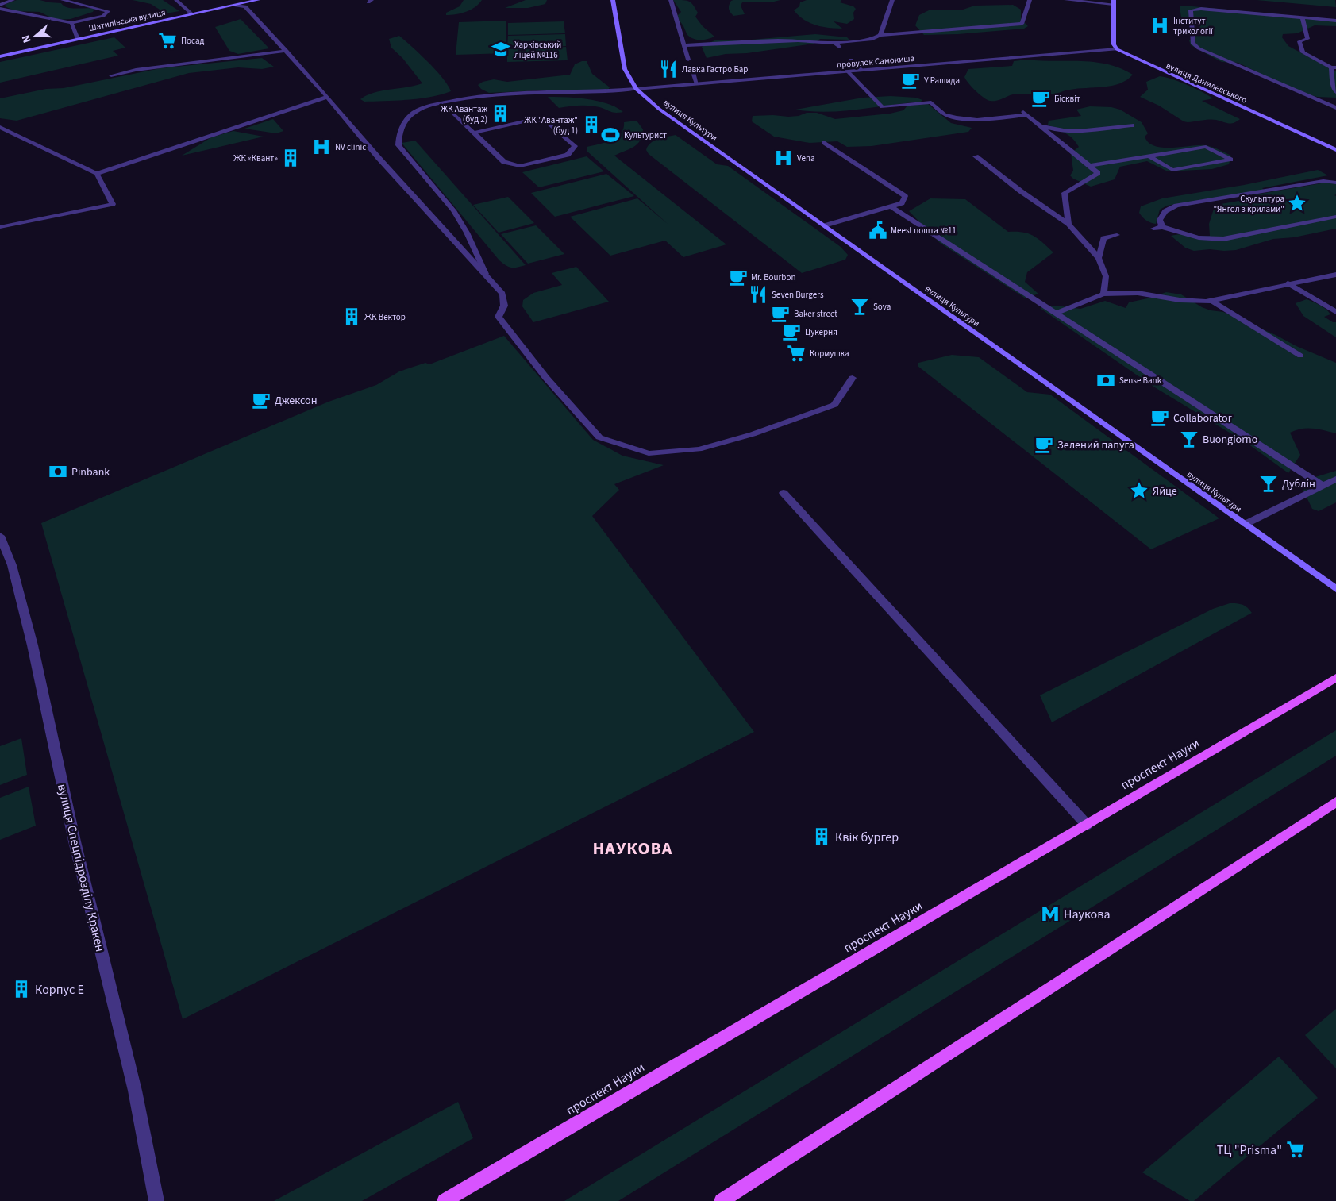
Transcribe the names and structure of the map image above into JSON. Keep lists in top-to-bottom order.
{
  "streets": {
    "main road": ["проспект Науки"],
    "street": [
      "Шатилівська вулиця",
      "провулок Самокиша",
      "вулиця Данилевського",
      "вулиця Культури",
      "вулиця Спецпідрозділу Кракен"
    ]
  },
  "crossings": [
    ["провулок Самокиша", "вулиця Данилевського"],
    ["провулок Самокиша", "вулиця Культури"]
  ],
  "districts": ["НАУКОВА"],
  "places": {
    "hospital": ["Інститут трихології", "NV clinic", "Vena"],
    "supermarket": ["Посад", "Кормушка", "ТЦ \"Prisma\""],
    "school or university": ["Харківський ліцей №116"],
    "restaurant": ["Лавка Гастро Бар", "Seven Burgers"],
    "cafe": [
      "У Рашида",
      "Бісквіт",
      "Mr. Bourbon",
      "Baker street",
      "Цукерня",
      "Джексон",
      "Collaborator",
      "Зелений папуга"
    ],
    "building": [
      "ЖК Авантаж (буд 2)",
      "ЖК \"Авантаж\" (буд 1)",
      "ЖК «Квант»",
      "ЖК Вектор",
      "Квік бургер",
      "Корпус E"
    ],
    "sports": ["Культурист"],
    "place": ["Скульптура \"Янгол з крилами\"", "Яйце"],
    "public building": ["Meest пошта №11"],
    "bar": ["Sova", "Buongiorno", "Дублін"],
    "bank": ["Sense Bank", "Pinbank"],
    "metro station": ["Наукова"]
  },
  "north": "left"
}
